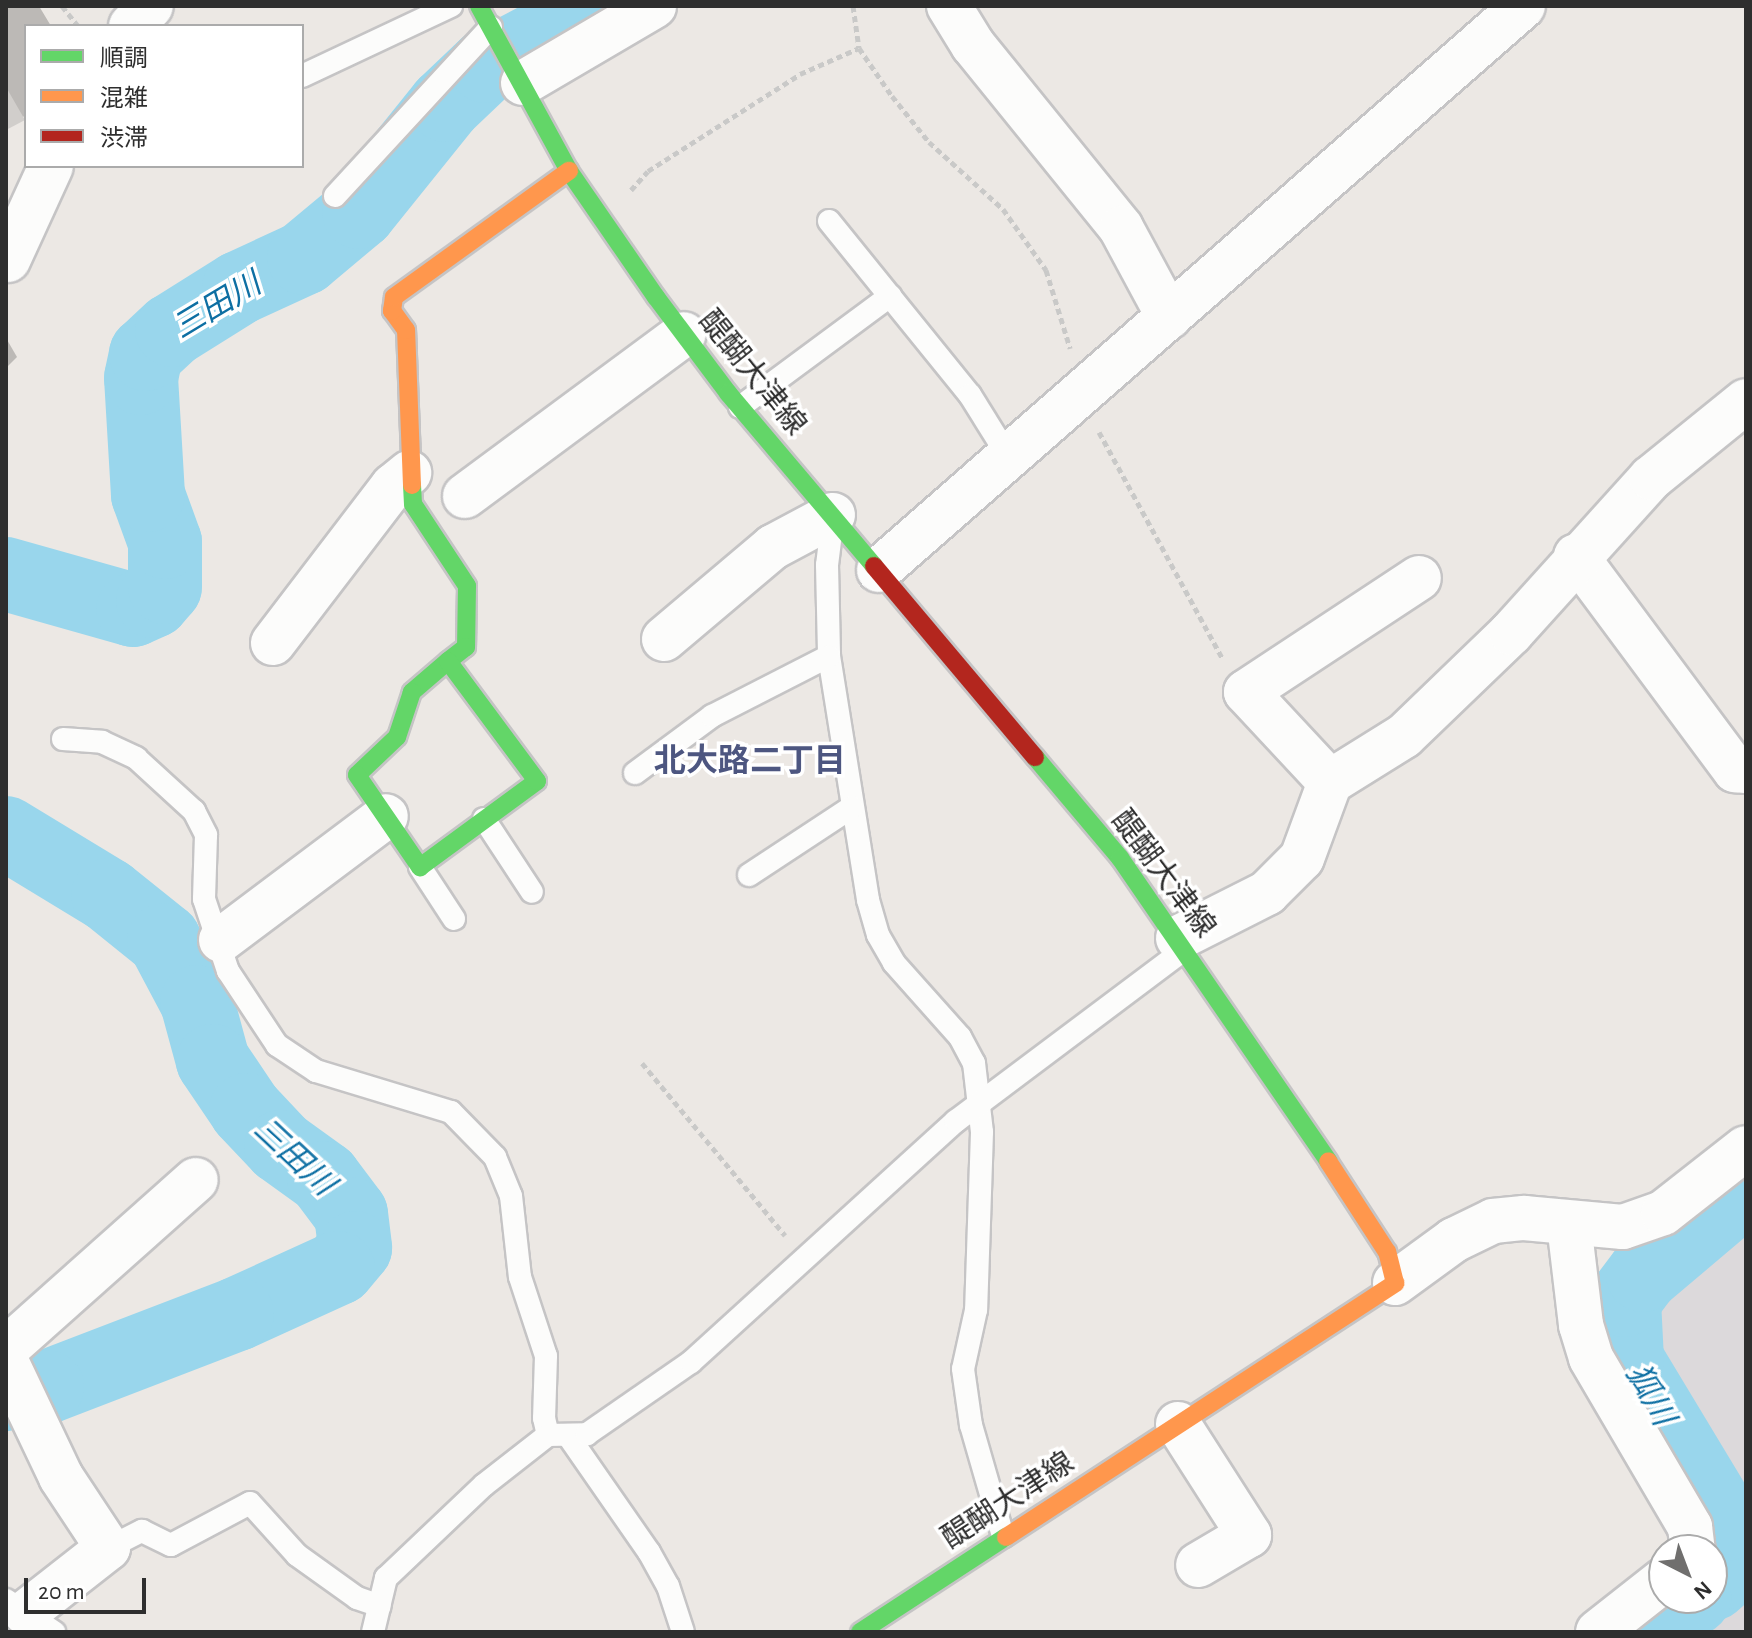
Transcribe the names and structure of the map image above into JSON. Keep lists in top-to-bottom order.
{
  "streets": {
    "main road": ["醍醐大津線"]
  },
  "districts": ["北大路二丁目"],
  "water": ["三田川", "狐川"],
  "legend": ["順調", "混雑", "渋滞"],
  "scale_bar": "20 m",
  "north": "bottom right"
}
